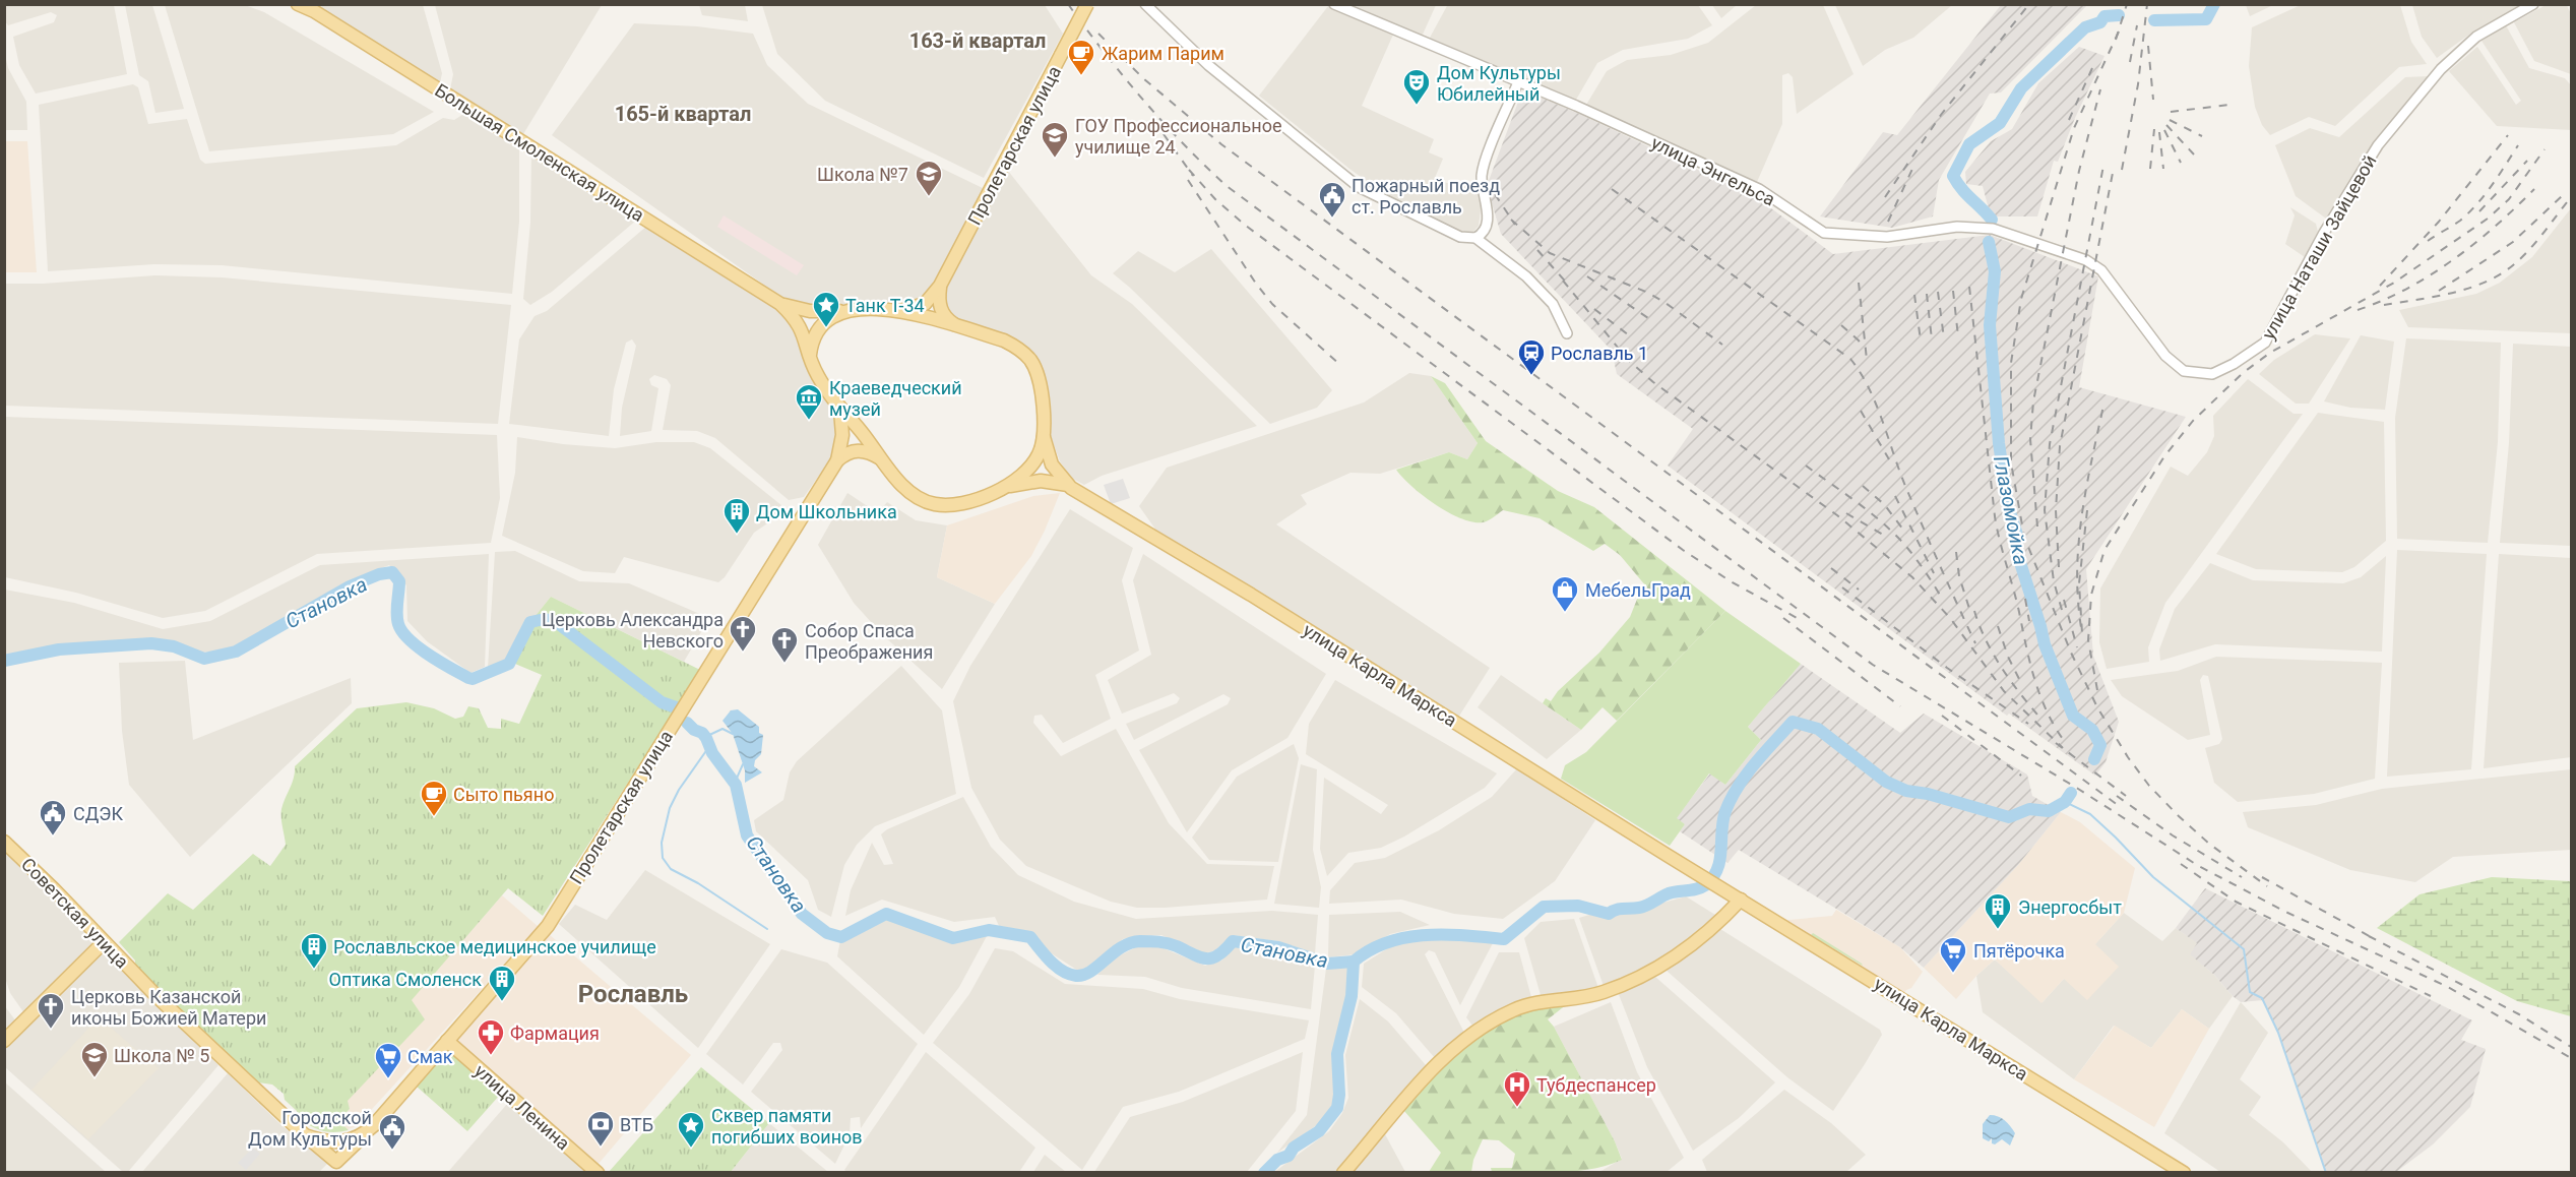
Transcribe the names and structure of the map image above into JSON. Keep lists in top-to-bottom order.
{
  "streets": {
    "main road": [
      "Пролетарская улица",
      "Большая Смоленская улица",
      "улица Карла Маркса",
      "Советская улица",
      "улица Ленина"
    ],
    "street": ["улица Энгельса", "улица Наташи Зайцевой"]
  },
  "crossings": [
    ["Пролетарская улица", "Большая Смоленская улица"],
    ["Пролетарская улица", "улица Карла Маркса"],
    ["Пролетарская улица", "Советская улица"],
    ["Пролетарская улица", "улица Ленина"],
    ["Большая Смоленская улица", "улица Карла Маркса"],
    ["улица Энгельса", "улица Наташи Зайцевой"]
  ],
  "districts": ["163-й квартал", "165-й квартал", "Рославль"],
  "water": ["Глазомойка", "Становка"],
  "places": {
    "cafe": ["Жарим Парим", "Сыто пьяно"],
    "theatre": ["Дом Культуры Юбилейный"],
    "school or university": ["ГОУ Профессиональное училище 24", "Школа №7", "Школа № 5"],
    "public building": ["Пожарный поезд ст. Рославль", "СДЭК", "Городской Дом Культуры"],
    "place": ["Танк Т-34", "Сквер памяти погибших воинов"],
    "station": ["Рославль 1"],
    "museum": ["Краеведческий музей"],
    "building": [
      "Дом Школьника",
      "Энергосбыт",
      "Рославльское медицинское училище",
      "Оптика Смоленск"
    ],
    "shop": ["МебельГрад"],
    "church": ["Церковь Александра Невского", "Собор Спаса Преображения", "Церковь Казанской иконы Божией Матери"],
    "supermarket": ["Пятёрочка", "Смак"],
    "pharmacy": ["Фармация"],
    "hospital": ["Тубдеспансер"],
    "bank": ["ВТБ"]
  }
}
